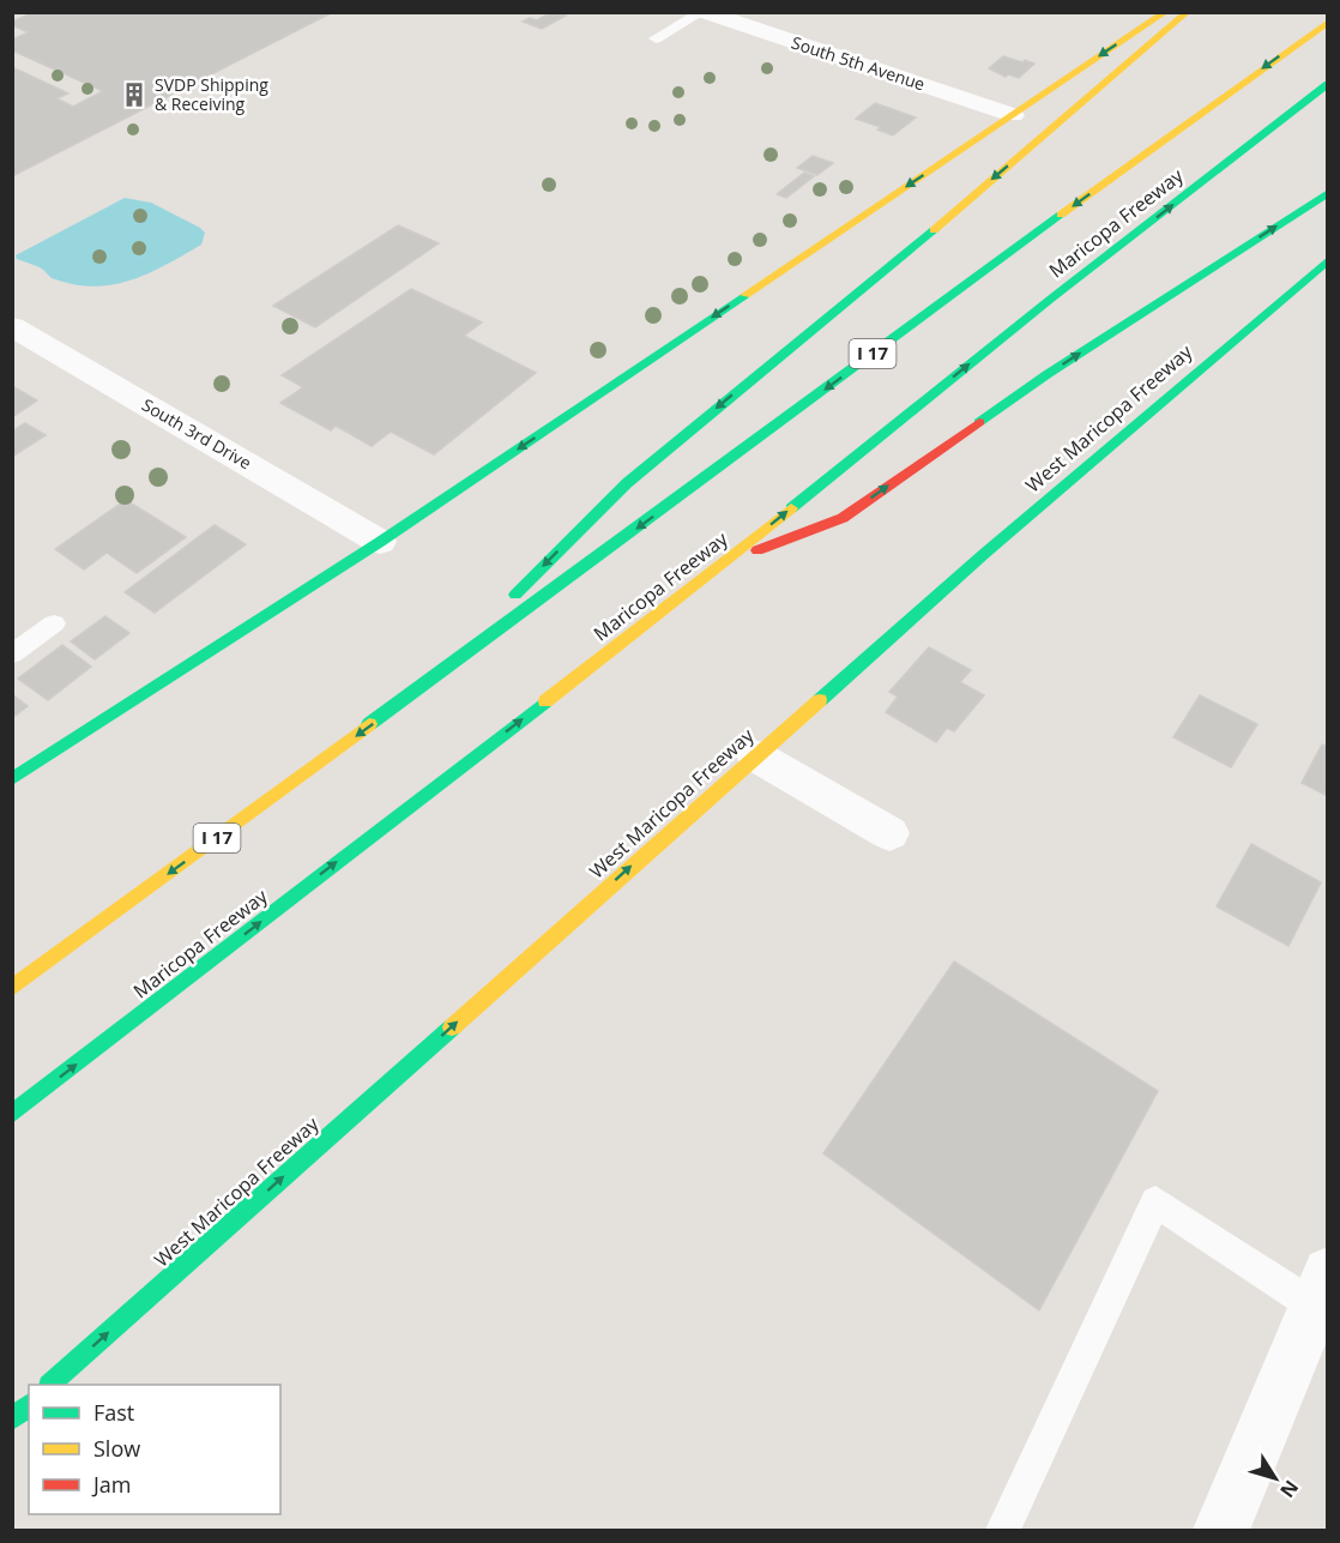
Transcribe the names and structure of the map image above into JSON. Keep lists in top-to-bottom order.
{
  "streets": {
    "main road": ["Maricopa Freeway", "I 17", "West Maricopa Freeway"],
    "street": ["South 5th Avenue", "South 3rd Drive"]
  },
  "one_way": ["West Maricopa Freeway"],
  "places": {
    "building": ["SVDP Shipping & Receiving"]
  },
  "legend": ["Fast", "Slow", "Jam"],
  "north": "bottom right"
}
